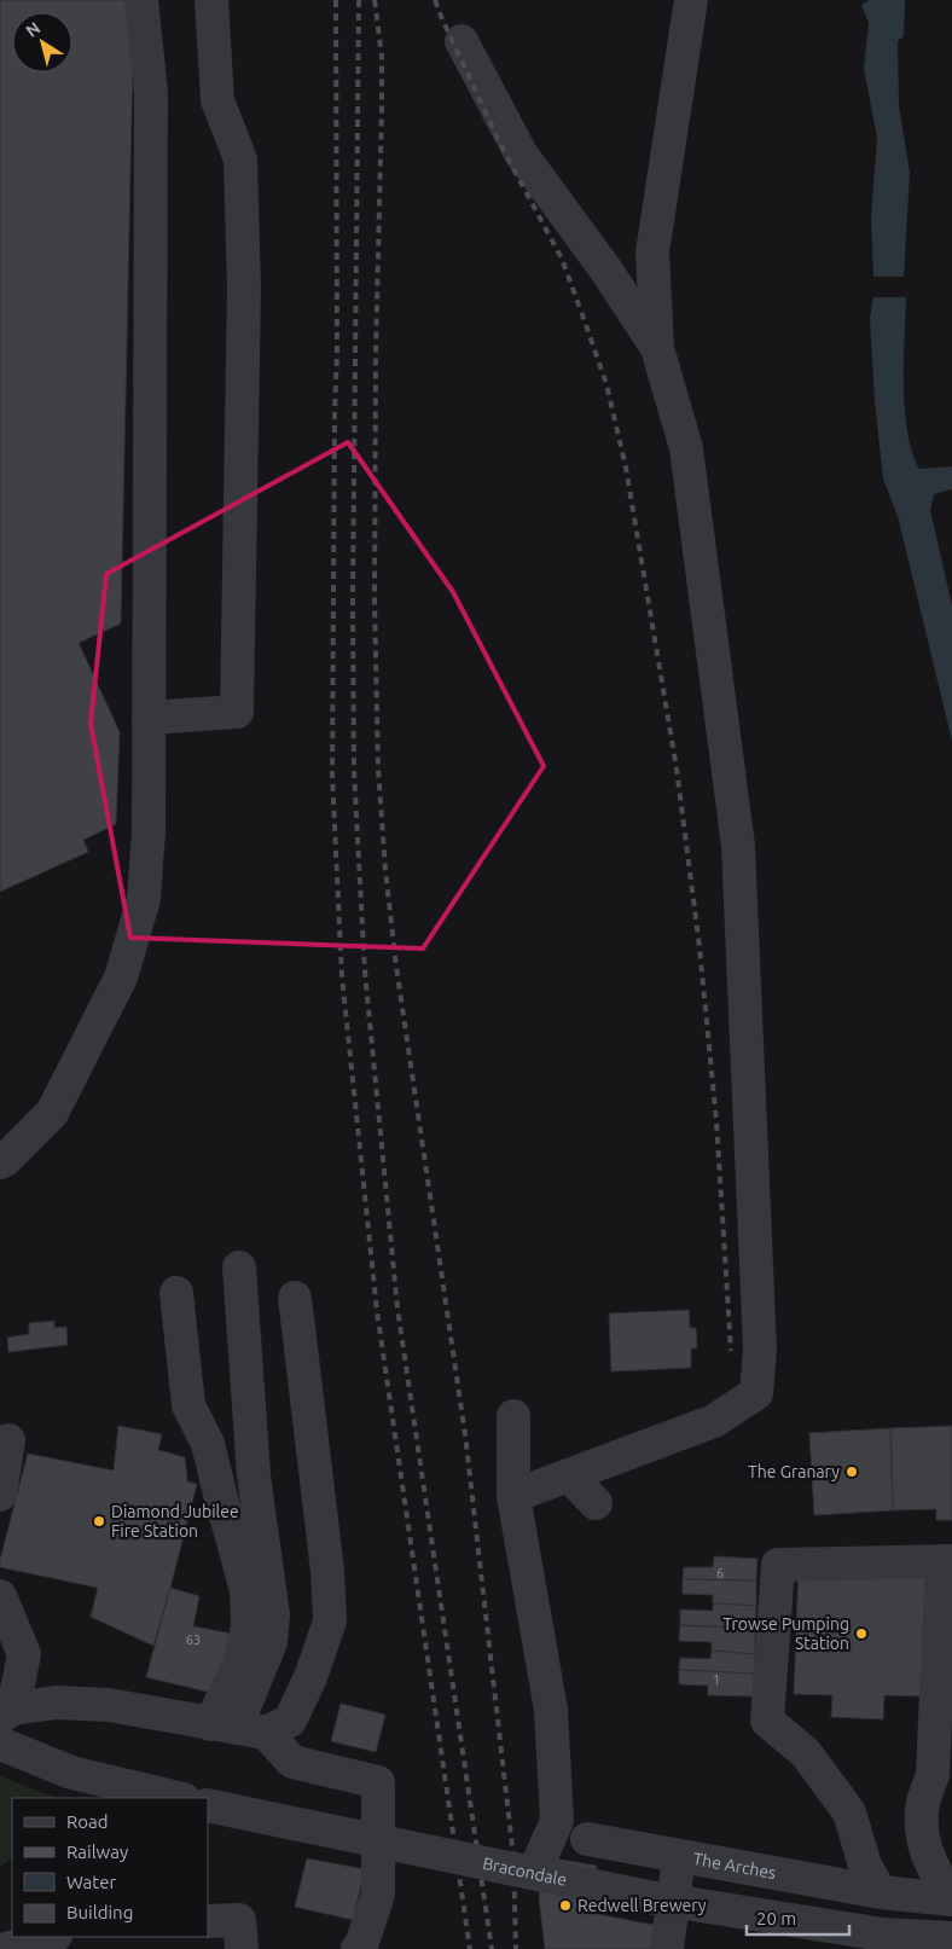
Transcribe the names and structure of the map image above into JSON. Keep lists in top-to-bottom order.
{
  "streets": {
    "street": ["The Arches", "Bracondale"]
  },
  "places": [
    "The Granary",
    "Diamond Jubilee Fire Station",
    "Trowse Pumping Station",
    "Redwell Brewery"
  ],
  "house_numbers": ["6", "63", "1"],
  "legend": [
    "Road",
    "Railway",
    "Water",
    "Building"
  ],
  "scale_bar": "20 m",
  "north": "top left"
}
